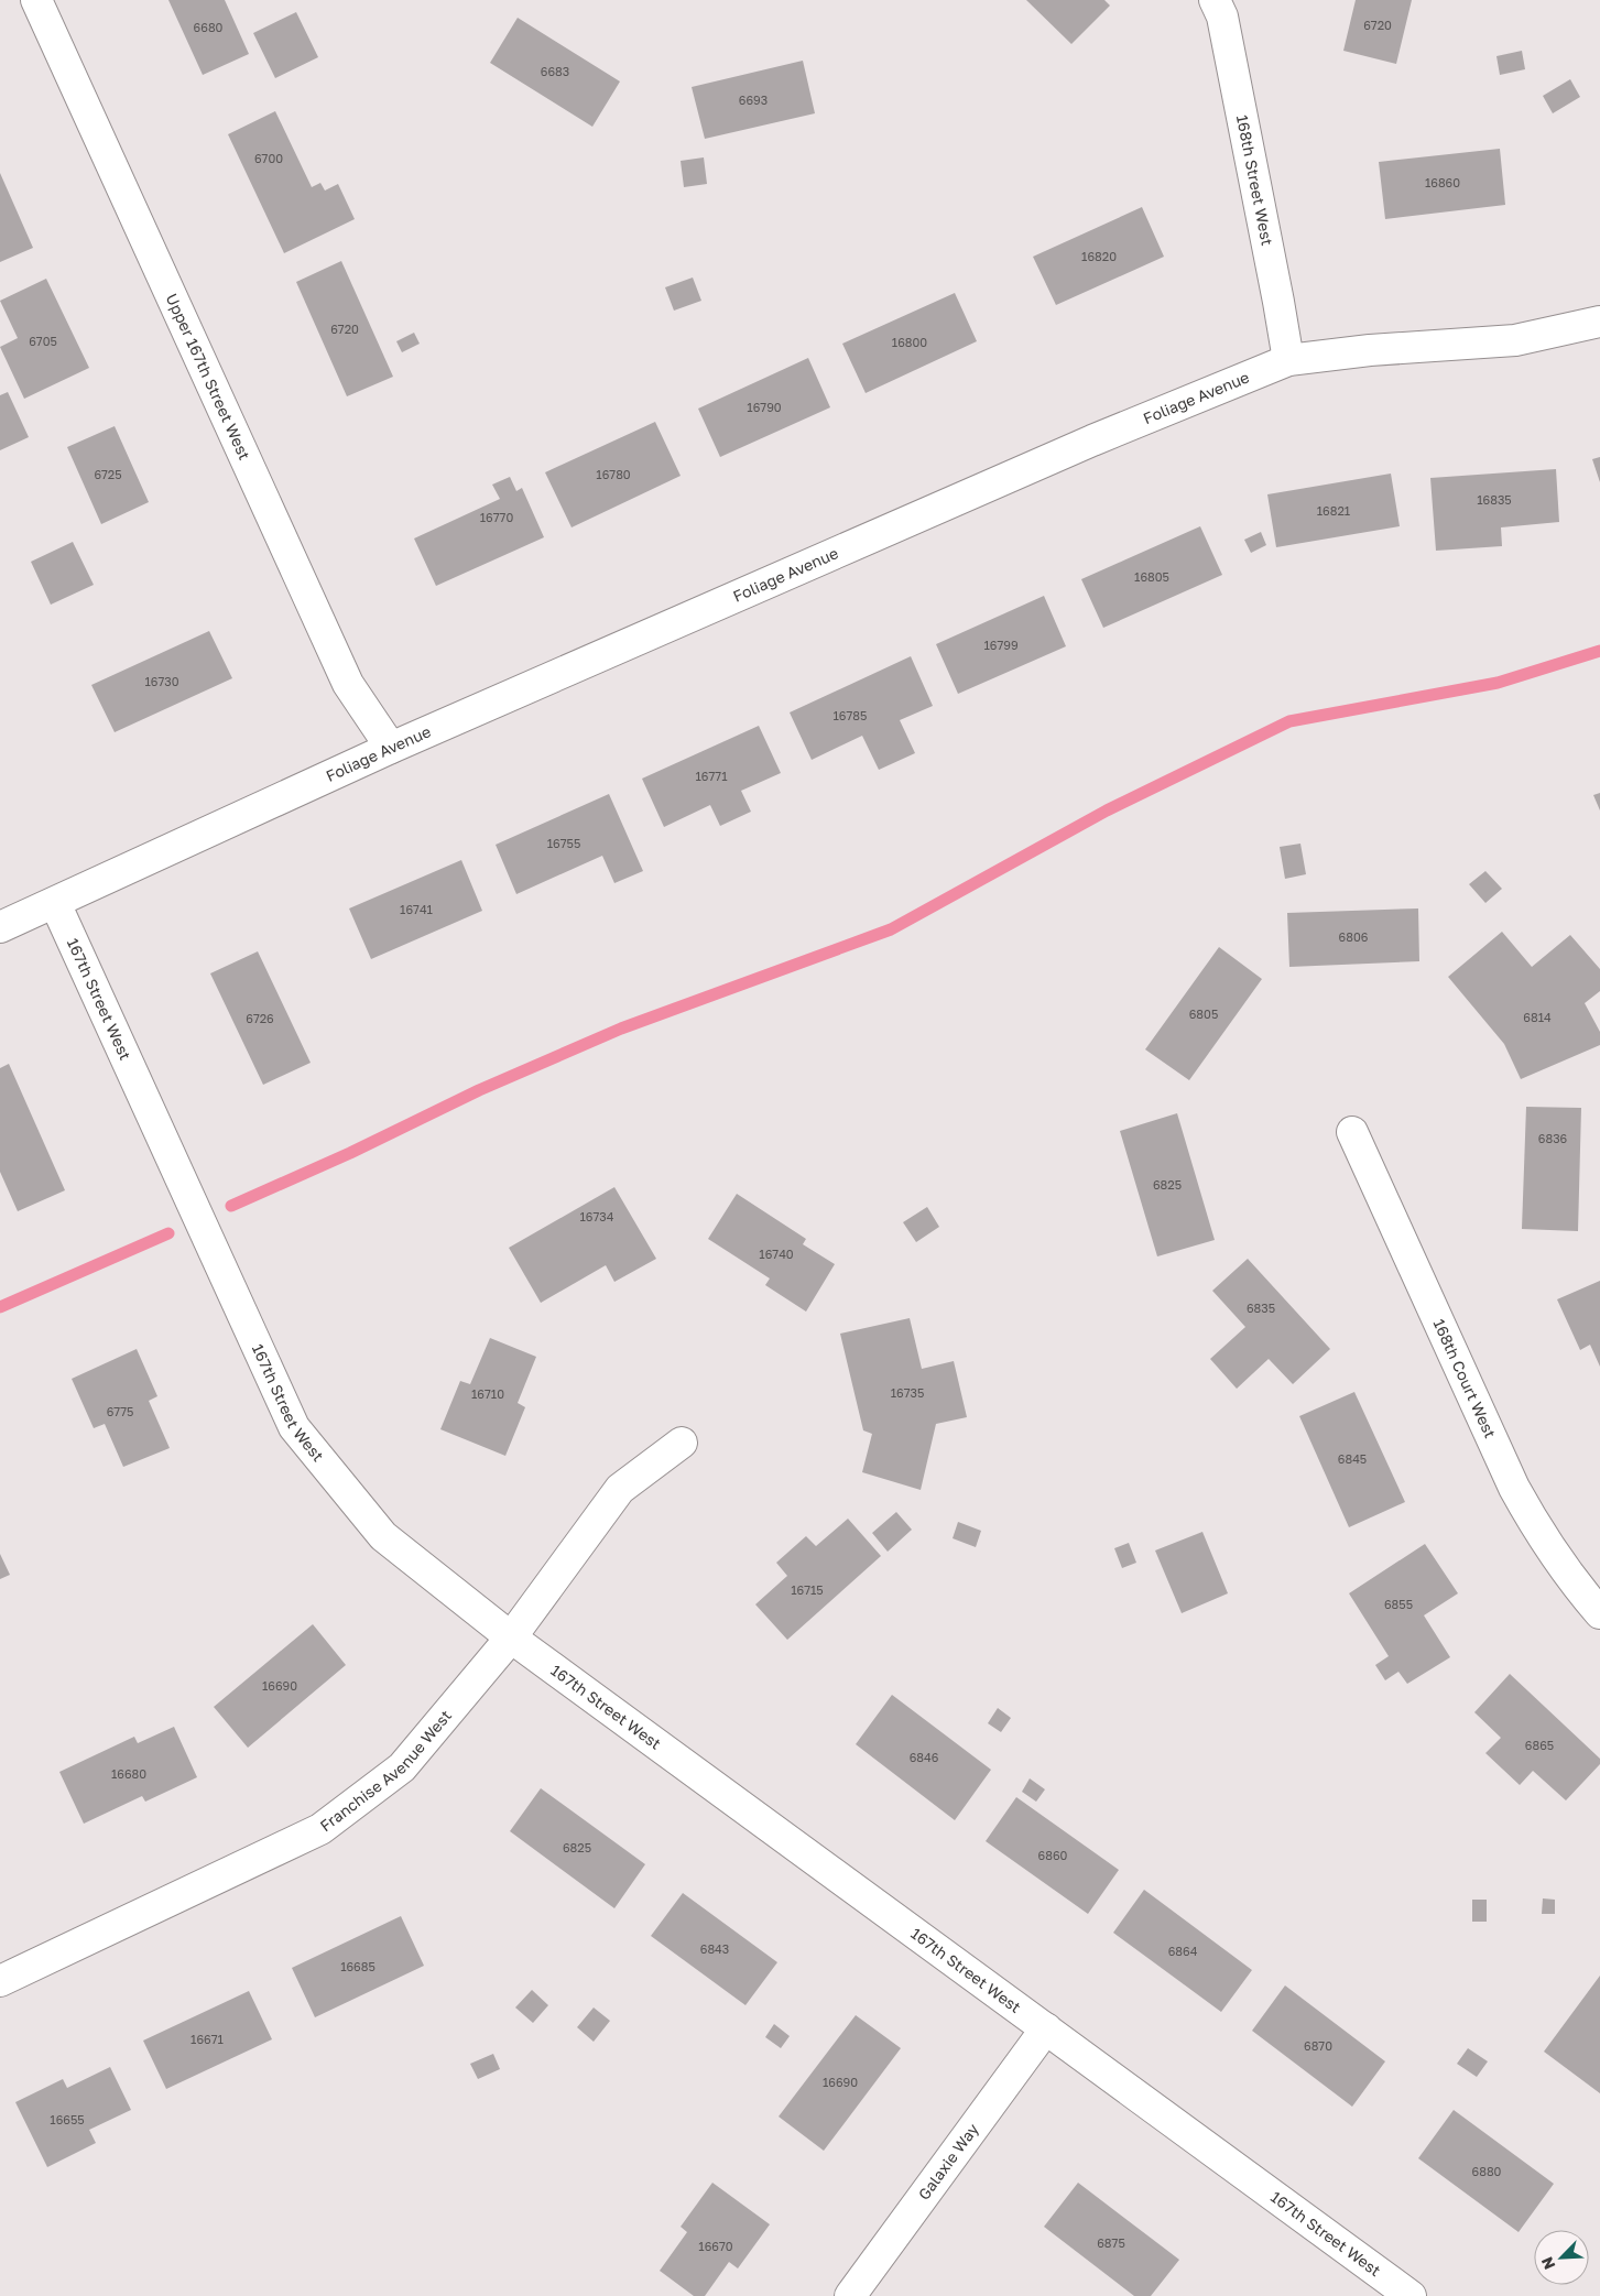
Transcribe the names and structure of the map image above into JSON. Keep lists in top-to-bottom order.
{
  "streets": {
    "street": [
      "168th Street West",
      "Upper 167th Street West",
      "Foliage Avenue",
      "167th Street West",
      "168th Court West",
      "Franchise Avenue West",
      "Galaxie Way"
    ]
  },
  "crossings": [
    ["168th Street West", "Foliage Avenue"],
    ["Upper 167th Street West", "Foliage Avenue"],
    ["Foliage Avenue", "167th Street West"],
    ["167th Street West", "Franchise Avenue West"],
    ["167th Street West", "Galaxie Way"]
  ],
  "house_numbers": [
    "6720",
    "6680",
    "6683",
    "6693",
    "6700",
    "16860",
    "16820",
    "6720",
    "6705",
    "16800",
    "16790",
    "6725",
    "16780",
    "16835",
    "16821",
    "16770",
    "16805",
    "16799",
    "16730",
    "16785",
    "16771",
    "16755",
    "16741",
    "6806",
    "6805",
    "6814",
    "6726",
    "6836",
    "6825",
    "16734",
    "16740",
    "6835",
    "16735",
    "16710",
    "6775",
    "6845",
    "16715",
    "6855",
    "16690",
    "6865",
    "6846",
    "16680",
    "6825",
    "6860",
    "6843",
    "6864",
    "16685",
    "16671",
    "6870",
    "16690",
    "16655",
    "6880",
    "6875",
    "16670"
  ],
  "north": "bottom left"
}
